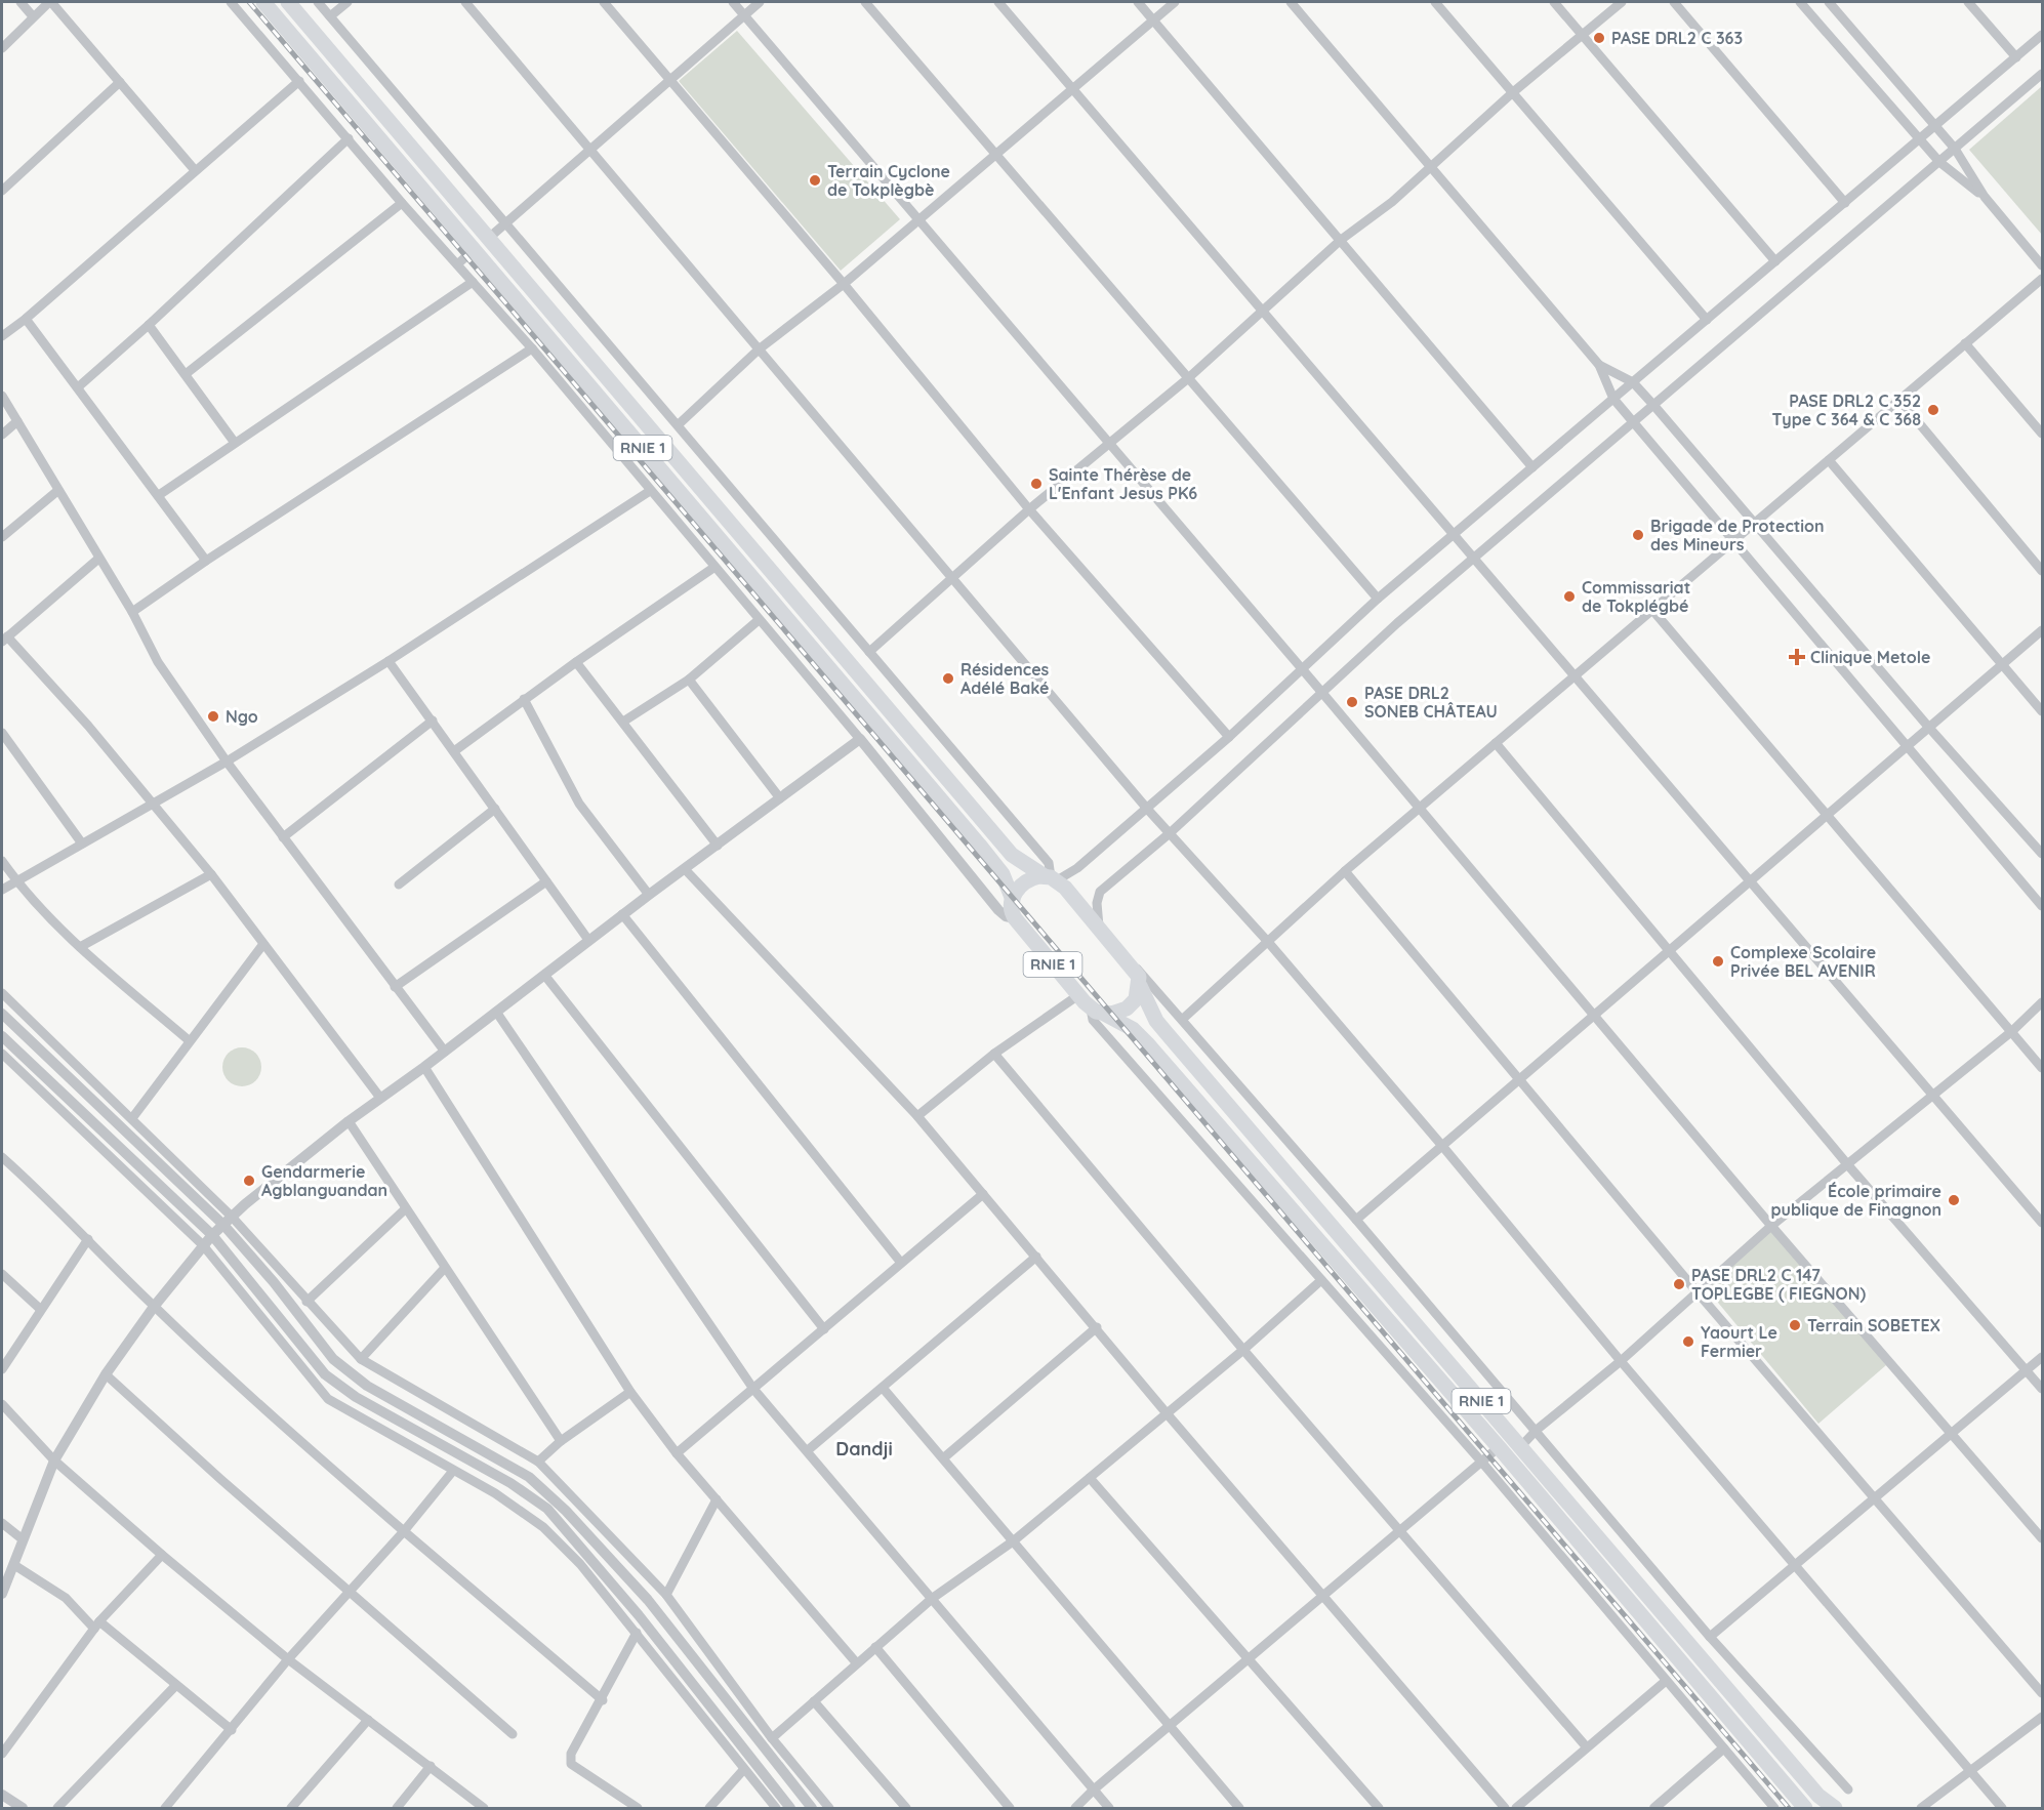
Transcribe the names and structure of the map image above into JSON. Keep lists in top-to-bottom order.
{
  "streets": {
    "highway": ["RNIE 1"]
  },
  "districts": ["Dandji"],
  "places": {
    "other": [
      "PASE DRL2 C 363",
      "Terrain Cyclone de Tokplègbè",
      "PASE DRL2 C 352 Type C 364 & C 368",
      "Sainte Thérèse de L'Enfant Jesus PK6",
      "Brigade de Protection des Mineurs",
      "Commissariat de Tokplégbé",
      "Résidences Adélé Baké",
      "PASE DRL2 SONEB CHÂTEAU",
      "Ngo",
      "Complexe Scolaire Privée BEL AVENIR",
      "Gendarmerie Agblanguandan",
      "École primaire publique de Finagnon",
      "PASE DRL2 C 147 TOPLEGBE ( FIEGNON)",
      "Terrain SOBETEX",
      "Yaourt Le Fermier"
    ],
    "health": ["Clinique Metole"]
  }
}
